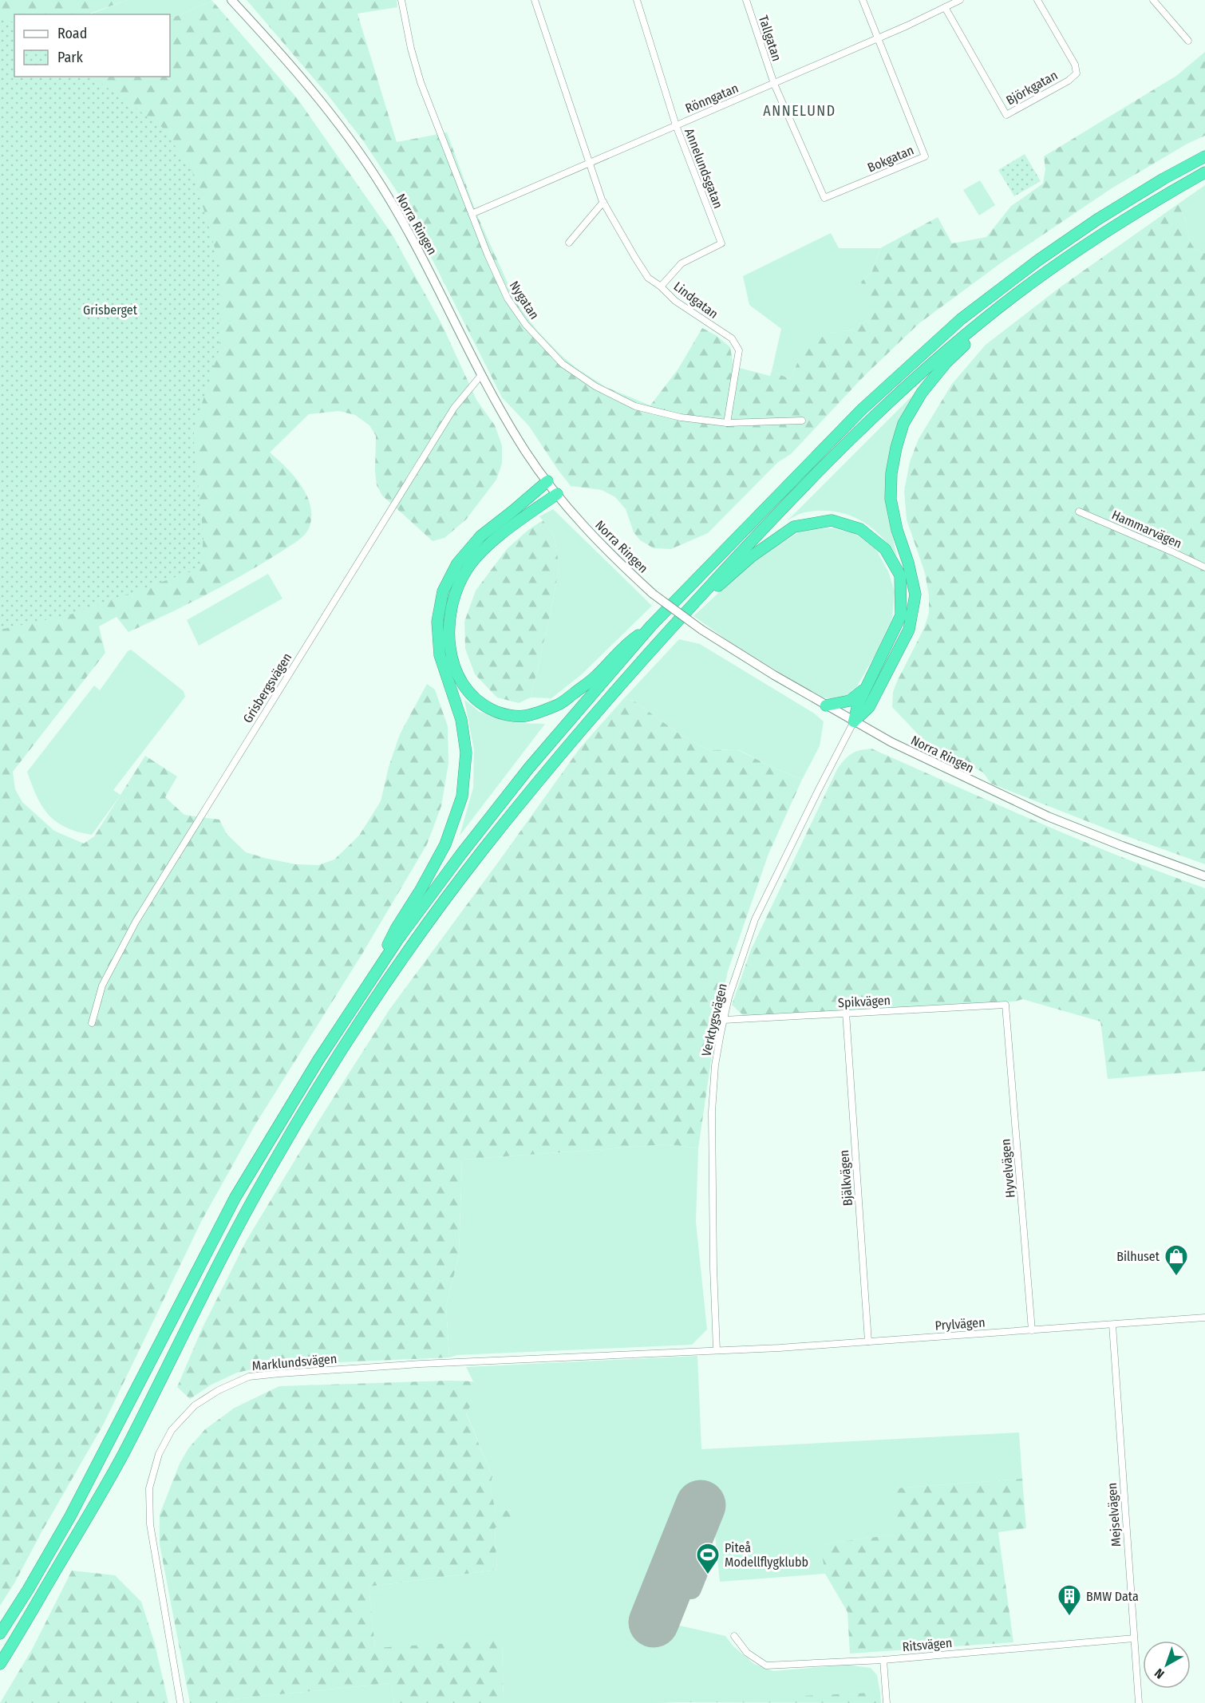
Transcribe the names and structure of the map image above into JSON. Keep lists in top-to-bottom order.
{
  "streets": {
    "main road": ["Norra Ringen"],
    "street": [
      "Tallgatan",
      "Björkgatan",
      "Rönngatan",
      "Bokgatan",
      "Annelundsgatan",
      "Nygatan",
      "Lindgatan",
      "Hammarvägen",
      "Grisbergsvägen",
      "Spikvägen",
      "Verktygsvägen",
      "Hyvelvägen",
      "Bjälkvägen",
      "Prylvägen",
      "Marklundsvägen",
      "Mejselvägen",
      "Ritsvägen"
    ]
  },
  "crossings": [
    ["Tallgatan", "Rönngatan"],
    ["Tallgatan", "Bokgatan"],
    ["Björkgatan", "Rönngatan"],
    ["Rönngatan", "Bokgatan"],
    ["Rönngatan", "Annelundsgatan"],
    ["Rönngatan", "Nygatan"],
    ["Rönngatan", "Lindgatan"],
    ["Annelundsgatan", "Lindgatan"],
    ["Norra Ringen", "Grisbergsvägen"],
    ["Norra Ringen", "Verktygsvägen"],
    ["Nygatan", "Lindgatan"],
    ["Spikvägen", "Verktygsvägen"],
    ["Spikvägen", "Hyvelvägen"],
    ["Spikvägen", "Bjälkvägen"],
    ["Verktygsvägen", "Prylvägen"],
    ["Verktygsvägen", "Marklundsvägen"],
    ["Hyvelvägen", "Prylvägen"],
    ["Bjälkvägen", "Prylvägen"],
    ["Prylvägen", "Marklundsvägen"],
    ["Prylvägen", "Mejselvägen"],
    ["Mejselvägen", "Ritsvägen"]
  ],
  "districts": ["ANNELUND"],
  "parks": ["Grisberget"],
  "places": {
    "shop": ["Bilhuset"],
    "sports": ["Piteå Modellflygklubb"],
    "building": ["BMW Data"]
  },
  "legend": ["Road", "Park"],
  "north": "bottom left"
}
